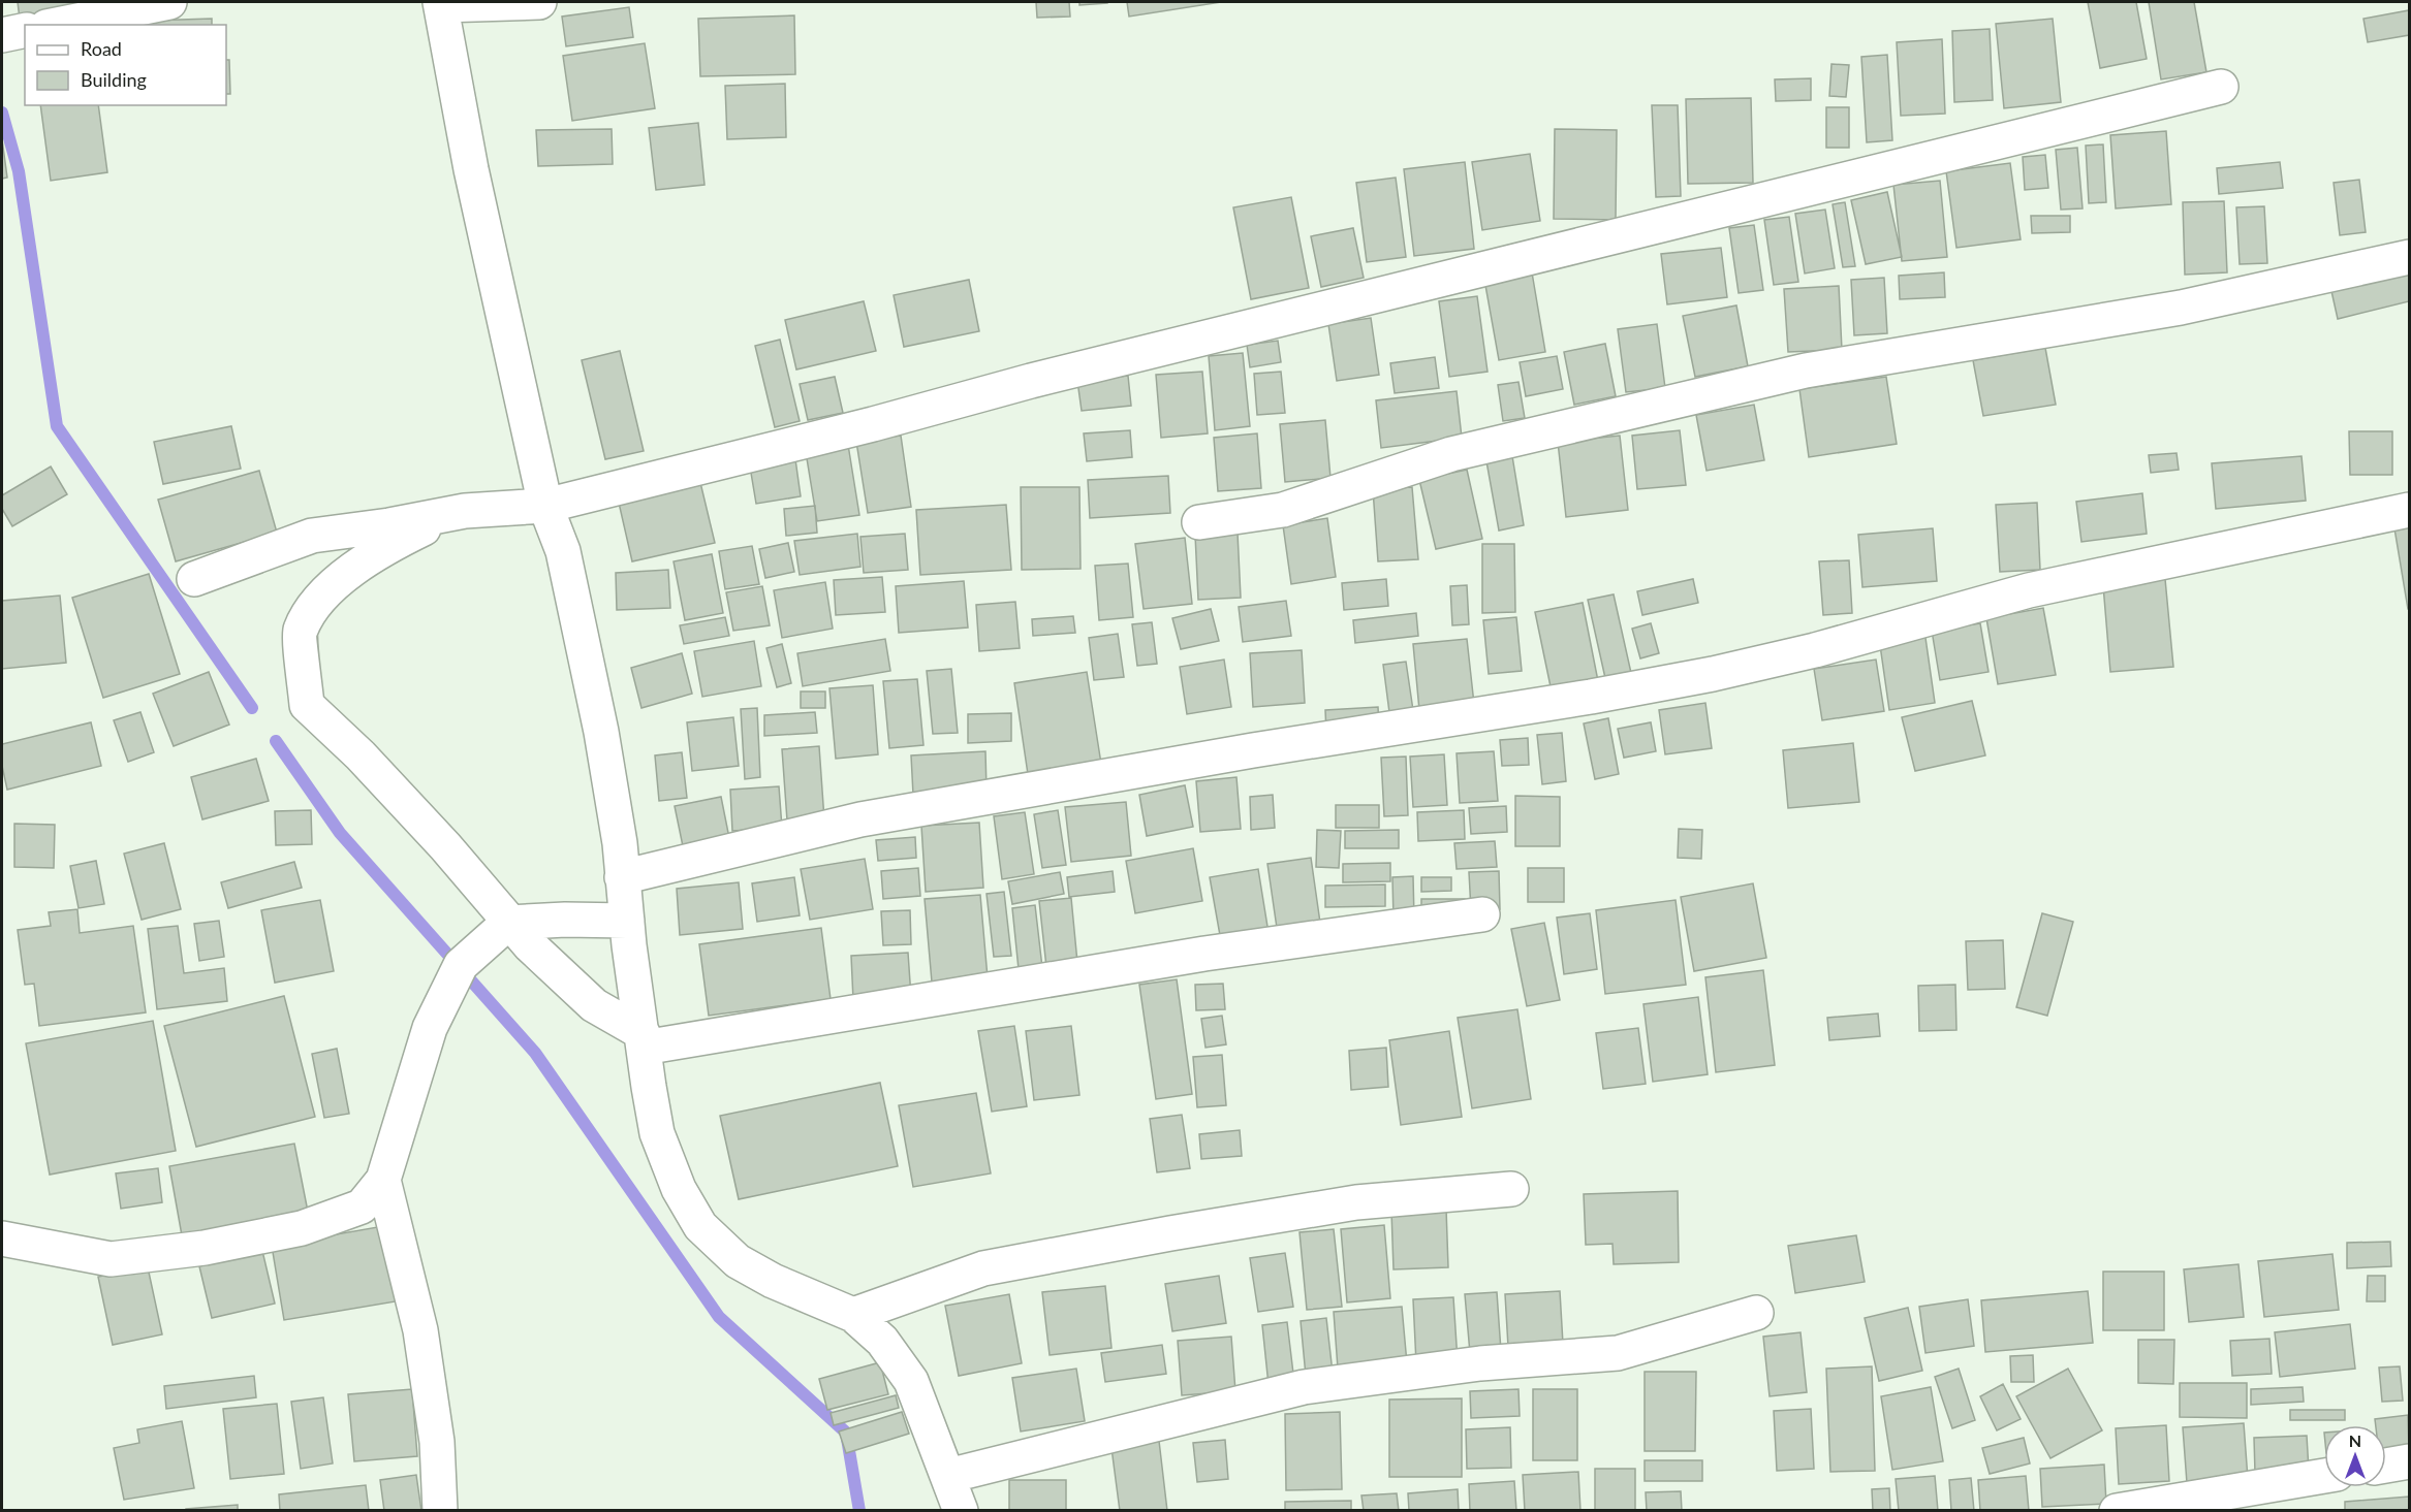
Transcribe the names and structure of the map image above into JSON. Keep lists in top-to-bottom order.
{
  "legend": ["Road", "Building"],
  "north": "top"
}
